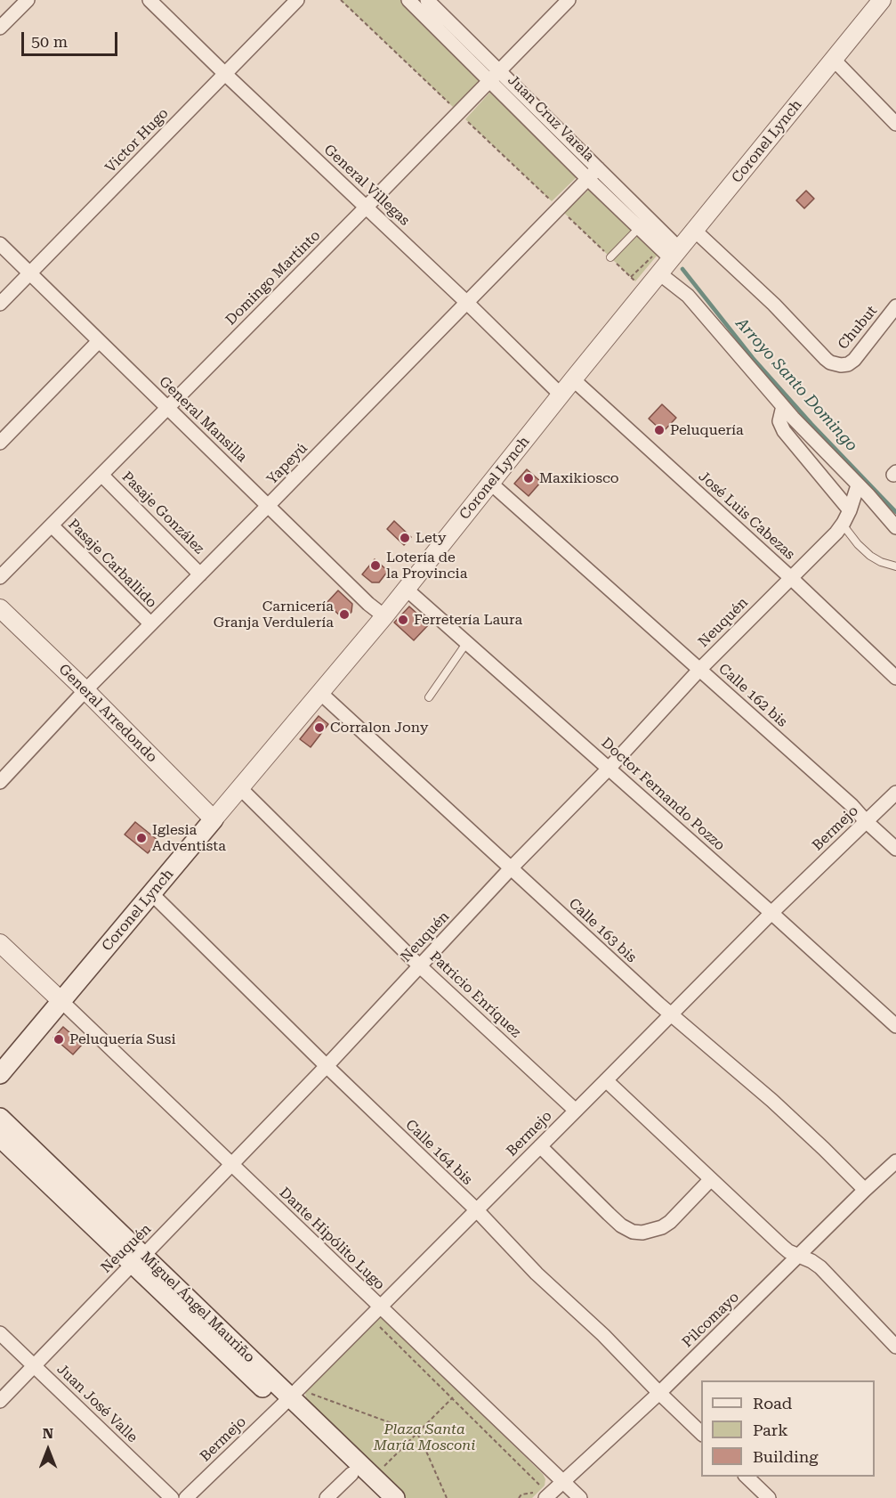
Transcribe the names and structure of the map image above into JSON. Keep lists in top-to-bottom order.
{
  "streets": {
    "main road": ["Coronel Lynch", "Miguel Ángel Mauriño"],
    "street": [
      "Juan Cruz Varela",
      "Victor Hugo",
      "General Villegas",
      "Domingo Martinto",
      "Chubut",
      "General Mansilla",
      "Yapeyú",
      "Pasaje González",
      "José Luis Cabezas",
      "Pasaje Carballido",
      "Neuquén",
      "Calle 162 bis",
      "General Arredondo",
      "Doctor Fernando Pozzo",
      "Bermejo",
      "Calle 163 bis",
      "Patricio Enríquez",
      "Calle 164 bis",
      "Dante Hipólito Lugo",
      "Pilcomayo",
      "Juan José Valle"
    ]
  },
  "crossings": [
    ["Juan Cruz Varela", "Coronel Lynch"],
    ["Juan Cruz Varela", "Domingo Martinto"],
    ["Juan Cruz Varela", "Yapeyú"],
    ["Victor Hugo", "General Villegas"],
    ["Victor Hugo", "General Mansilla"],
    ["Coronel Lynch", "General Villegas"],
    ["Coronel Lynch", "Chubut"],
    ["Coronel Lynch", "General Mansilla"],
    ["Coronel Lynch", "José Luis Cabezas"],
    ["Coronel Lynch", "Calle 162 bis"],
    ["Coronel Lynch", "General Arredondo"],
    ["Coronel Lynch", "Doctor Fernando Pozzo"],
    ["Coronel Lynch", "Calle 163 bis"],
    ["Coronel Lynch", "Patricio Enríquez"],
    ["Coronel Lynch", "Calle 164 bis"],
    ["Coronel Lynch", "Dante Hipólito Lugo"],
    ["General Villegas", "Domingo Martinto"],
    ["General Villegas", "Yapeyú"],
    ["Domingo Martinto", "General Mansilla"],
    ["Domingo Martinto", "Pasaje González"],
    ["Domingo Martinto", "Pasaje Carballido"],
    ["General Mansilla", "Yapeyú"],
    ["Yapeyú", "Pasaje González"],
    ["Yapeyú", "Pasaje Carballido"],
    ["Yapeyú", "General Arredondo"],
    ["José Luis Cabezas", "Neuquén"],
    ["Neuquén", "Calle 162 bis"],
    ["Neuquén", "Doctor Fernando Pozzo"],
    ["Neuquén", "Calle 163 bis"],
    ["Neuquén", "Patricio Enríquez"],
    ["Neuquén", "Calle 164 bis"],
    ["Neuquén", "Dante Hipólito Lugo"],
    ["Neuquén", "Miguel Ángel Mauriño"],
    ["Neuquén", "Juan José Valle"],
    ["Calle 162 bis", "Bermejo"],
    ["Doctor Fernando Pozzo", "Bermejo"],
    ["Bermejo", "Calle 163 bis"],
    ["Bermejo", "Patricio Enríquez"],
    ["Bermejo", "Calle 164 bis"],
    ["Bermejo", "Dante Hipólito Lugo"],
    ["Bermejo", "Miguel Ángel Mauriño"],
    ["Calle 163 bis", "Pilcomayo"],
    ["Calle 164 bis", "Pilcomayo"],
    ["Dante Hipólito Lugo", "Pilcomayo"]
  ],
  "water": ["Arroyo Santo Domingo"],
  "parks": ["Plaza Santa María Mosconi"],
  "places": [
    "Peluquería",
    "Maxikiosco",
    "Lety",
    "Lotería de la Provincia",
    "Carnicería Granja Verdulería",
    "Ferretería Laura",
    "Corralon Jony",
    "Iglesia Adventista",
    "Peluquería Susi"
  ],
  "legend": ["Road", "Park", "Building"],
  "scale_bar": "50 m",
  "north": "top"
}
